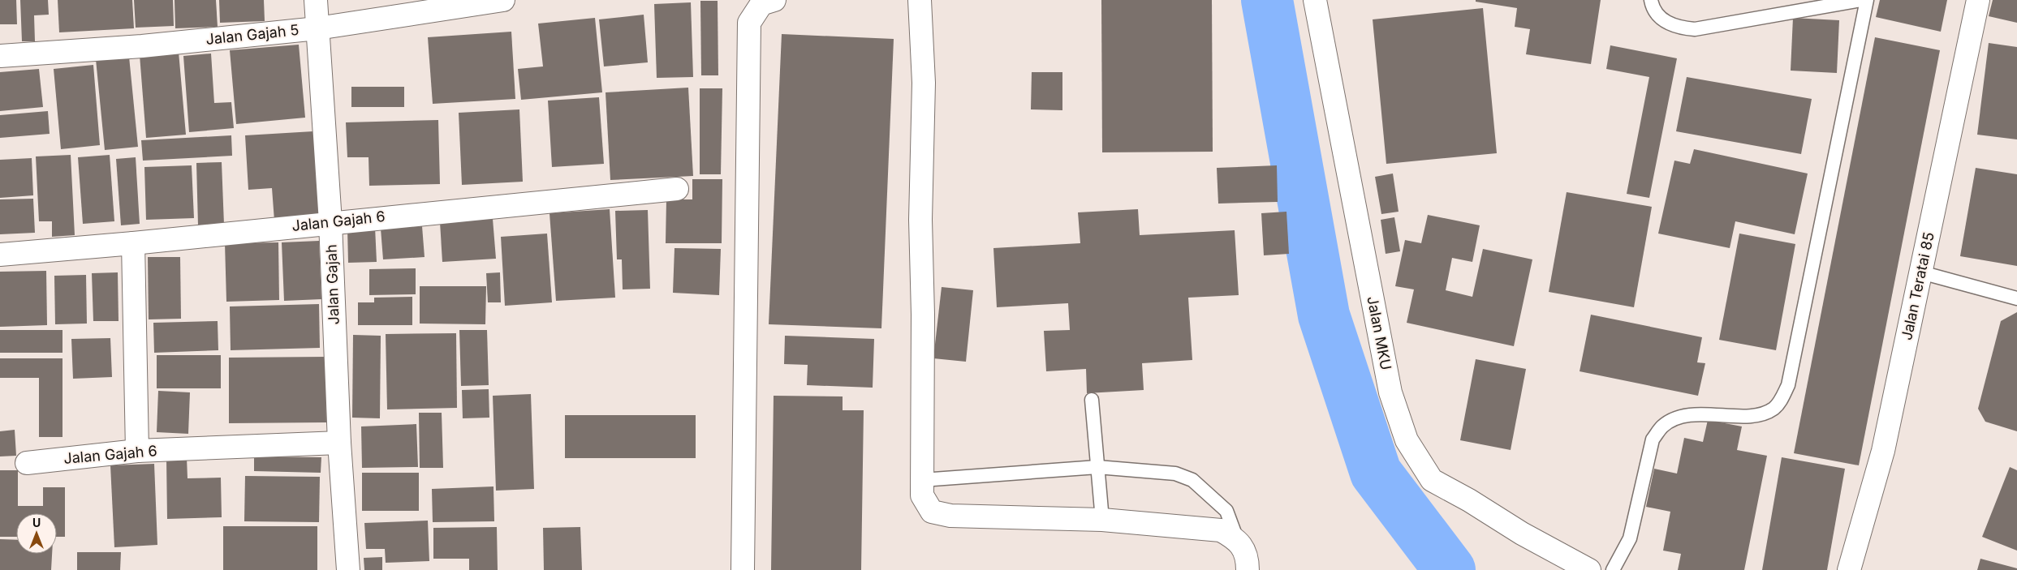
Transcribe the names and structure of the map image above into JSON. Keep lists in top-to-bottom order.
{
  "streets": {
    "street": [
      "Jalan Gajah 5",
      "Jalan Gajah 6",
      "Jalan Gajah",
      "Jalan Teratai 85",
      "Jalan MKU"
    ]
  },
  "crossings": [
    ["Jalan Gajah 5", "Jalan Gajah"],
    ["Jalan Gajah 6", "Jalan Gajah"]
  ],
  "north": "top"
}
